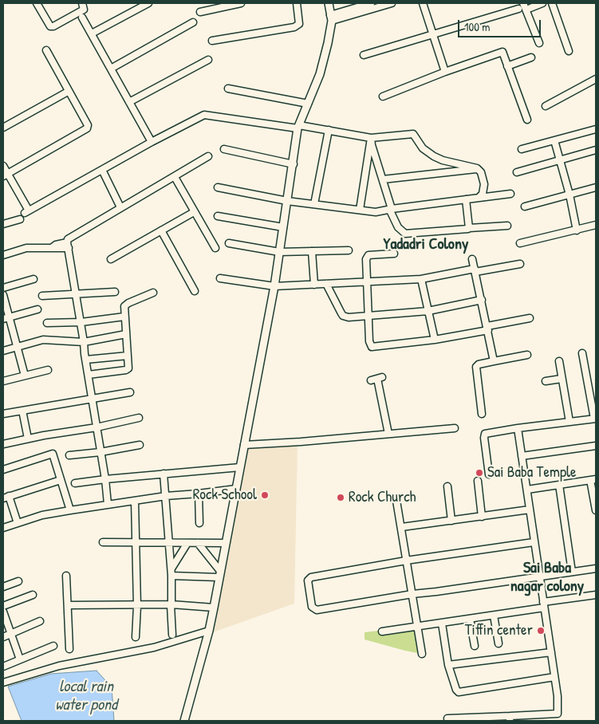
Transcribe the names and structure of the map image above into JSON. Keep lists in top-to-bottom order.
{
  "districts": ["Yadadri Colony", "Sai Baba nagar colony"],
  "water": ["local rain water pond"],
  "places": [
    "Sai Baba Temple",
    "Rock School",
    "Rock Church",
    "Tiffin center"
  ],
  "scale_bar": "100 m"
}
